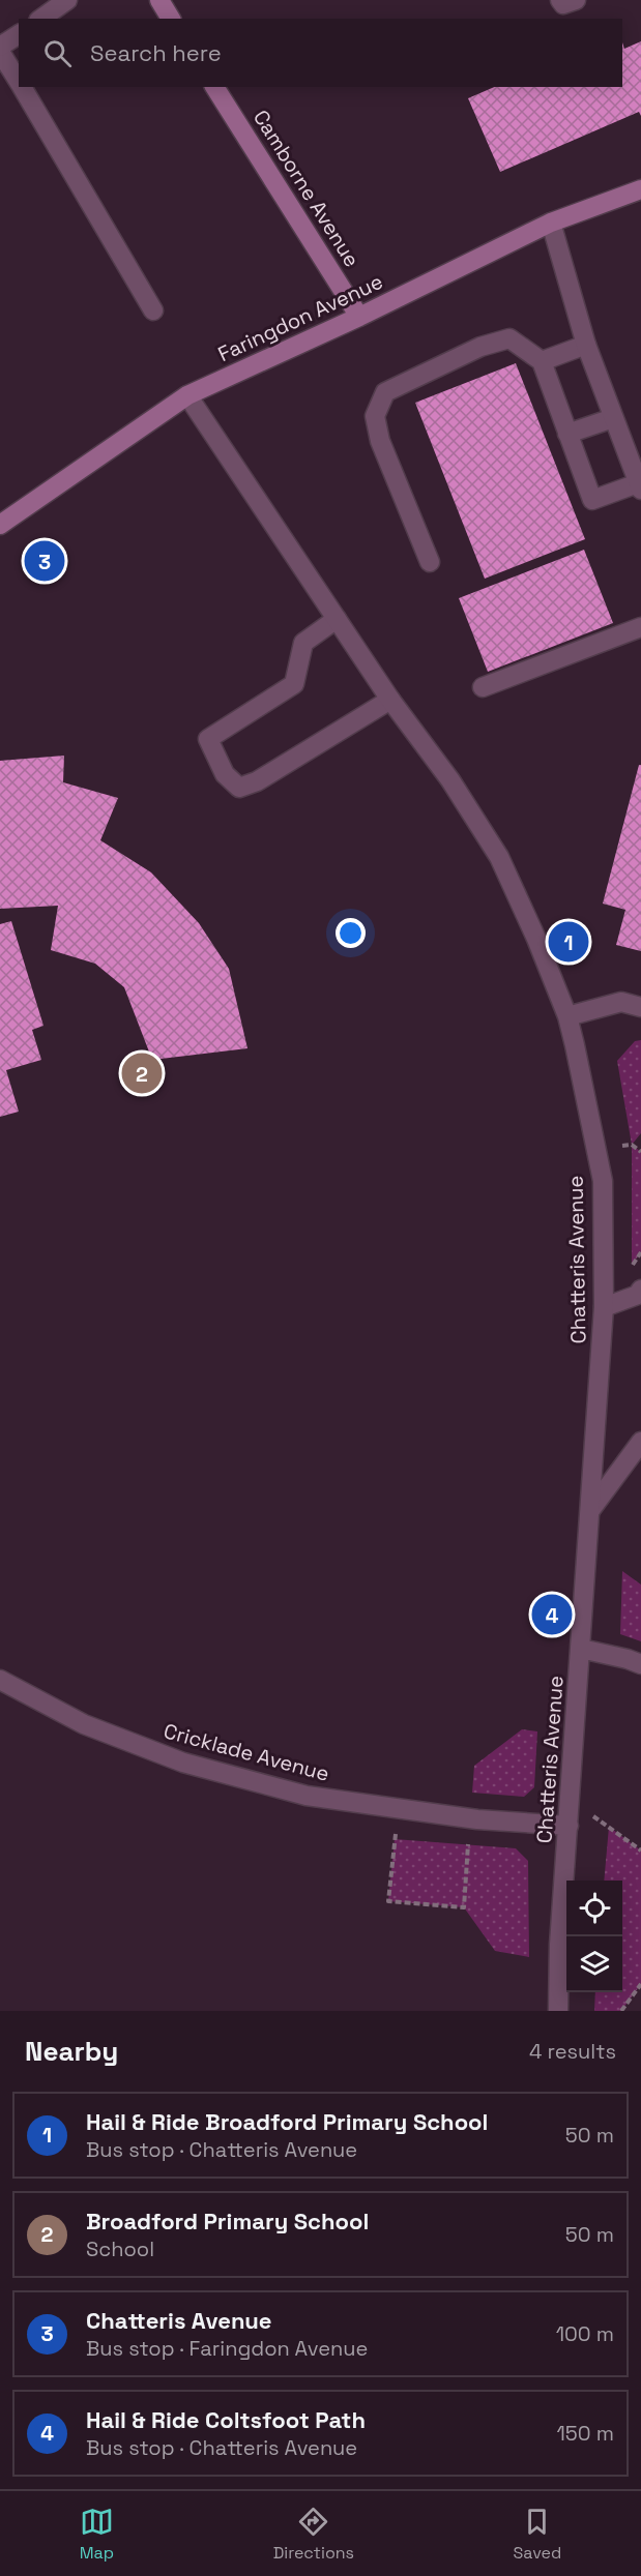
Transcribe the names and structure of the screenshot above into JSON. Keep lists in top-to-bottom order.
{
  "streets": {
    "street": [
      "Camborne Avenue",
      "Faringdon Avenue",
      "Chatteris Avenue",
      "Cricklade Avenue"
    ]
  },
  "crossings": [
    ["Camborne Avenue", "Faringdon Avenue"],
    ["Faringdon Avenue", "Chatteris Avenue"],
    ["Chatteris Avenue", "Cricklade Avenue"]
  ],
  "page": {
    "search": "Search here",
    "pins": [
      "3",
      "1",
      "2",
      "4"
    ],
    "heading": ["Nearby", "4 results"],
    "list": [
      {
        "mark": "1",
        "name": "Hail & Ride Broadford Primary School",
        "note": "Bus stop · Chatteris Avenue",
        "value": "50 m"
      },
      {
        "mark": "2",
        "name": "Broadford Primary School",
        "note": "School",
        "value": "50 m"
      },
      {
        "mark": "3",
        "name": "Chatteris Avenue",
        "note": "Bus stop · Faringdon Avenue",
        "value": "100 m"
      },
      {
        "mark": "4",
        "name": "Hail & Ride Coltsfoot Path",
        "note": "Bus stop · Chatteris Avenue",
        "value": "150 m"
      }
    ],
    "nav": ["Map", "Directions", "Saved"]
  }
}
